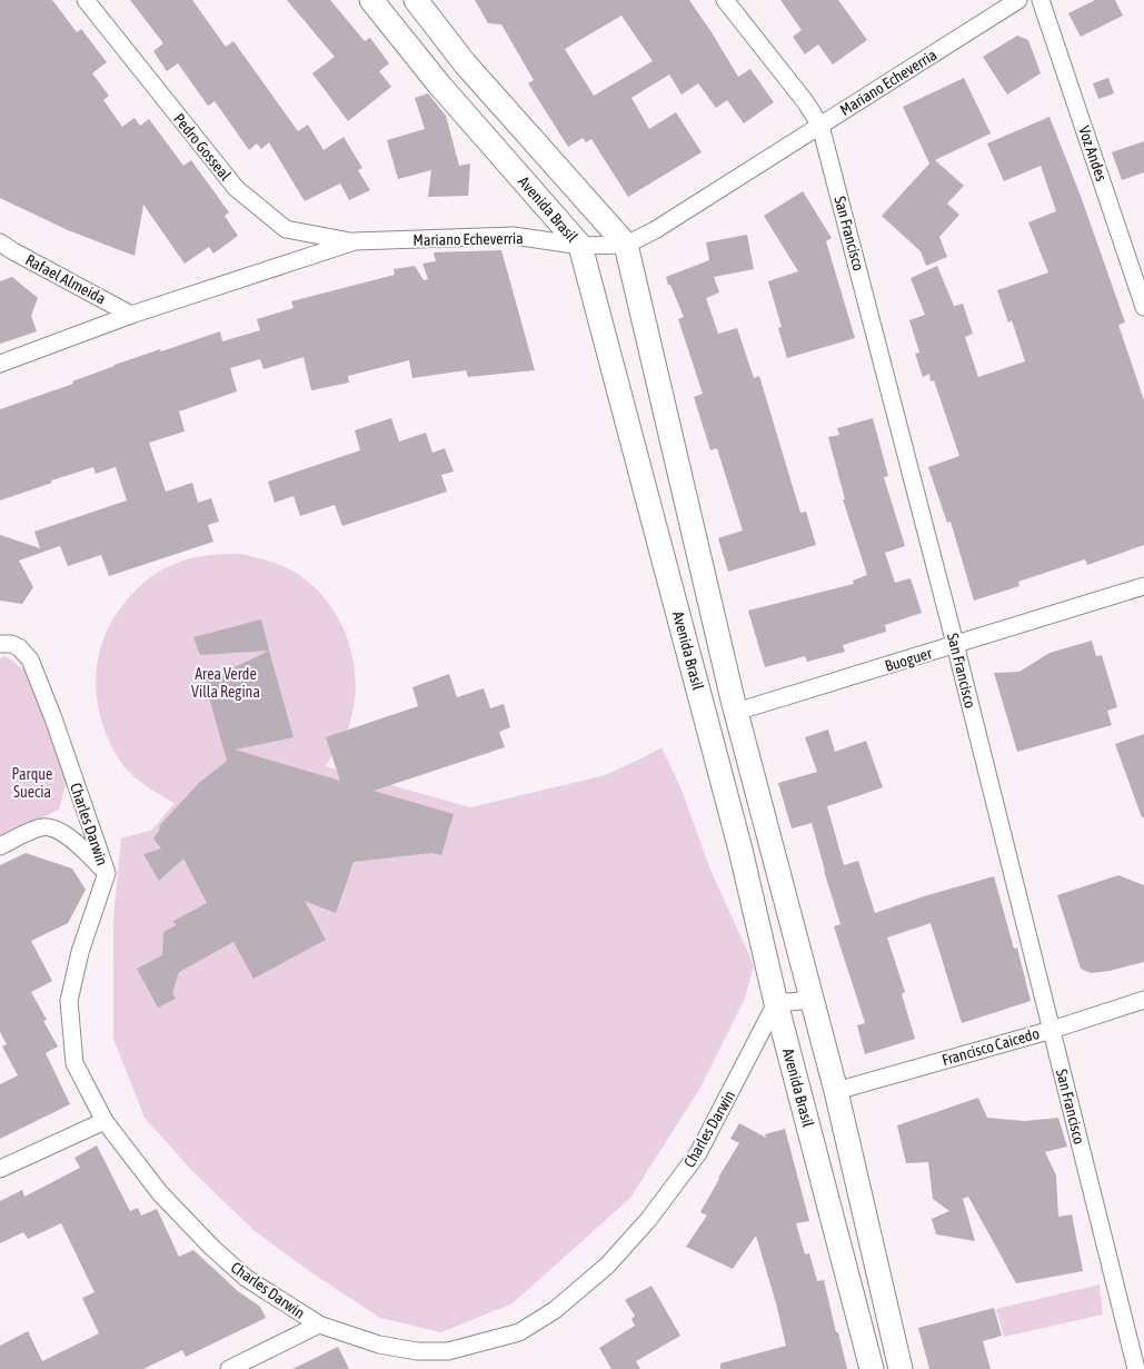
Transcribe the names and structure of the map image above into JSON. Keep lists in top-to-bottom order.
{
  "streets": {
    "street": [
      "Mariano Echeverria",
      "Pedro Gosseal",
      "Voz Andes",
      "Avenida Brasil",
      "San Francisco",
      "Rafael Almeida",
      "Buoguer",
      "Charles Darwin",
      "Francisco Caicedo"
    ]
  },
  "crossings": [
    ["Mariano Echeverria", "Pedro Gosseal"],
    ["Mariano Echeverria", "Avenida Brasil"],
    ["Mariano Echeverria", "San Francisco"],
    ["Mariano Echeverria", "Rafael Almeida"],
    ["Avenida Brasil", "Buoguer"],
    ["Avenida Brasil", "Charles Darwin"],
    ["Avenida Brasil", "Francisco Caicedo"],
    ["San Francisco", "Buoguer"],
    ["San Francisco", "Francisco Caicedo"]
  ],
  "parks": ["Area Verde Villa Regina", "Parque Suecia"]
}
